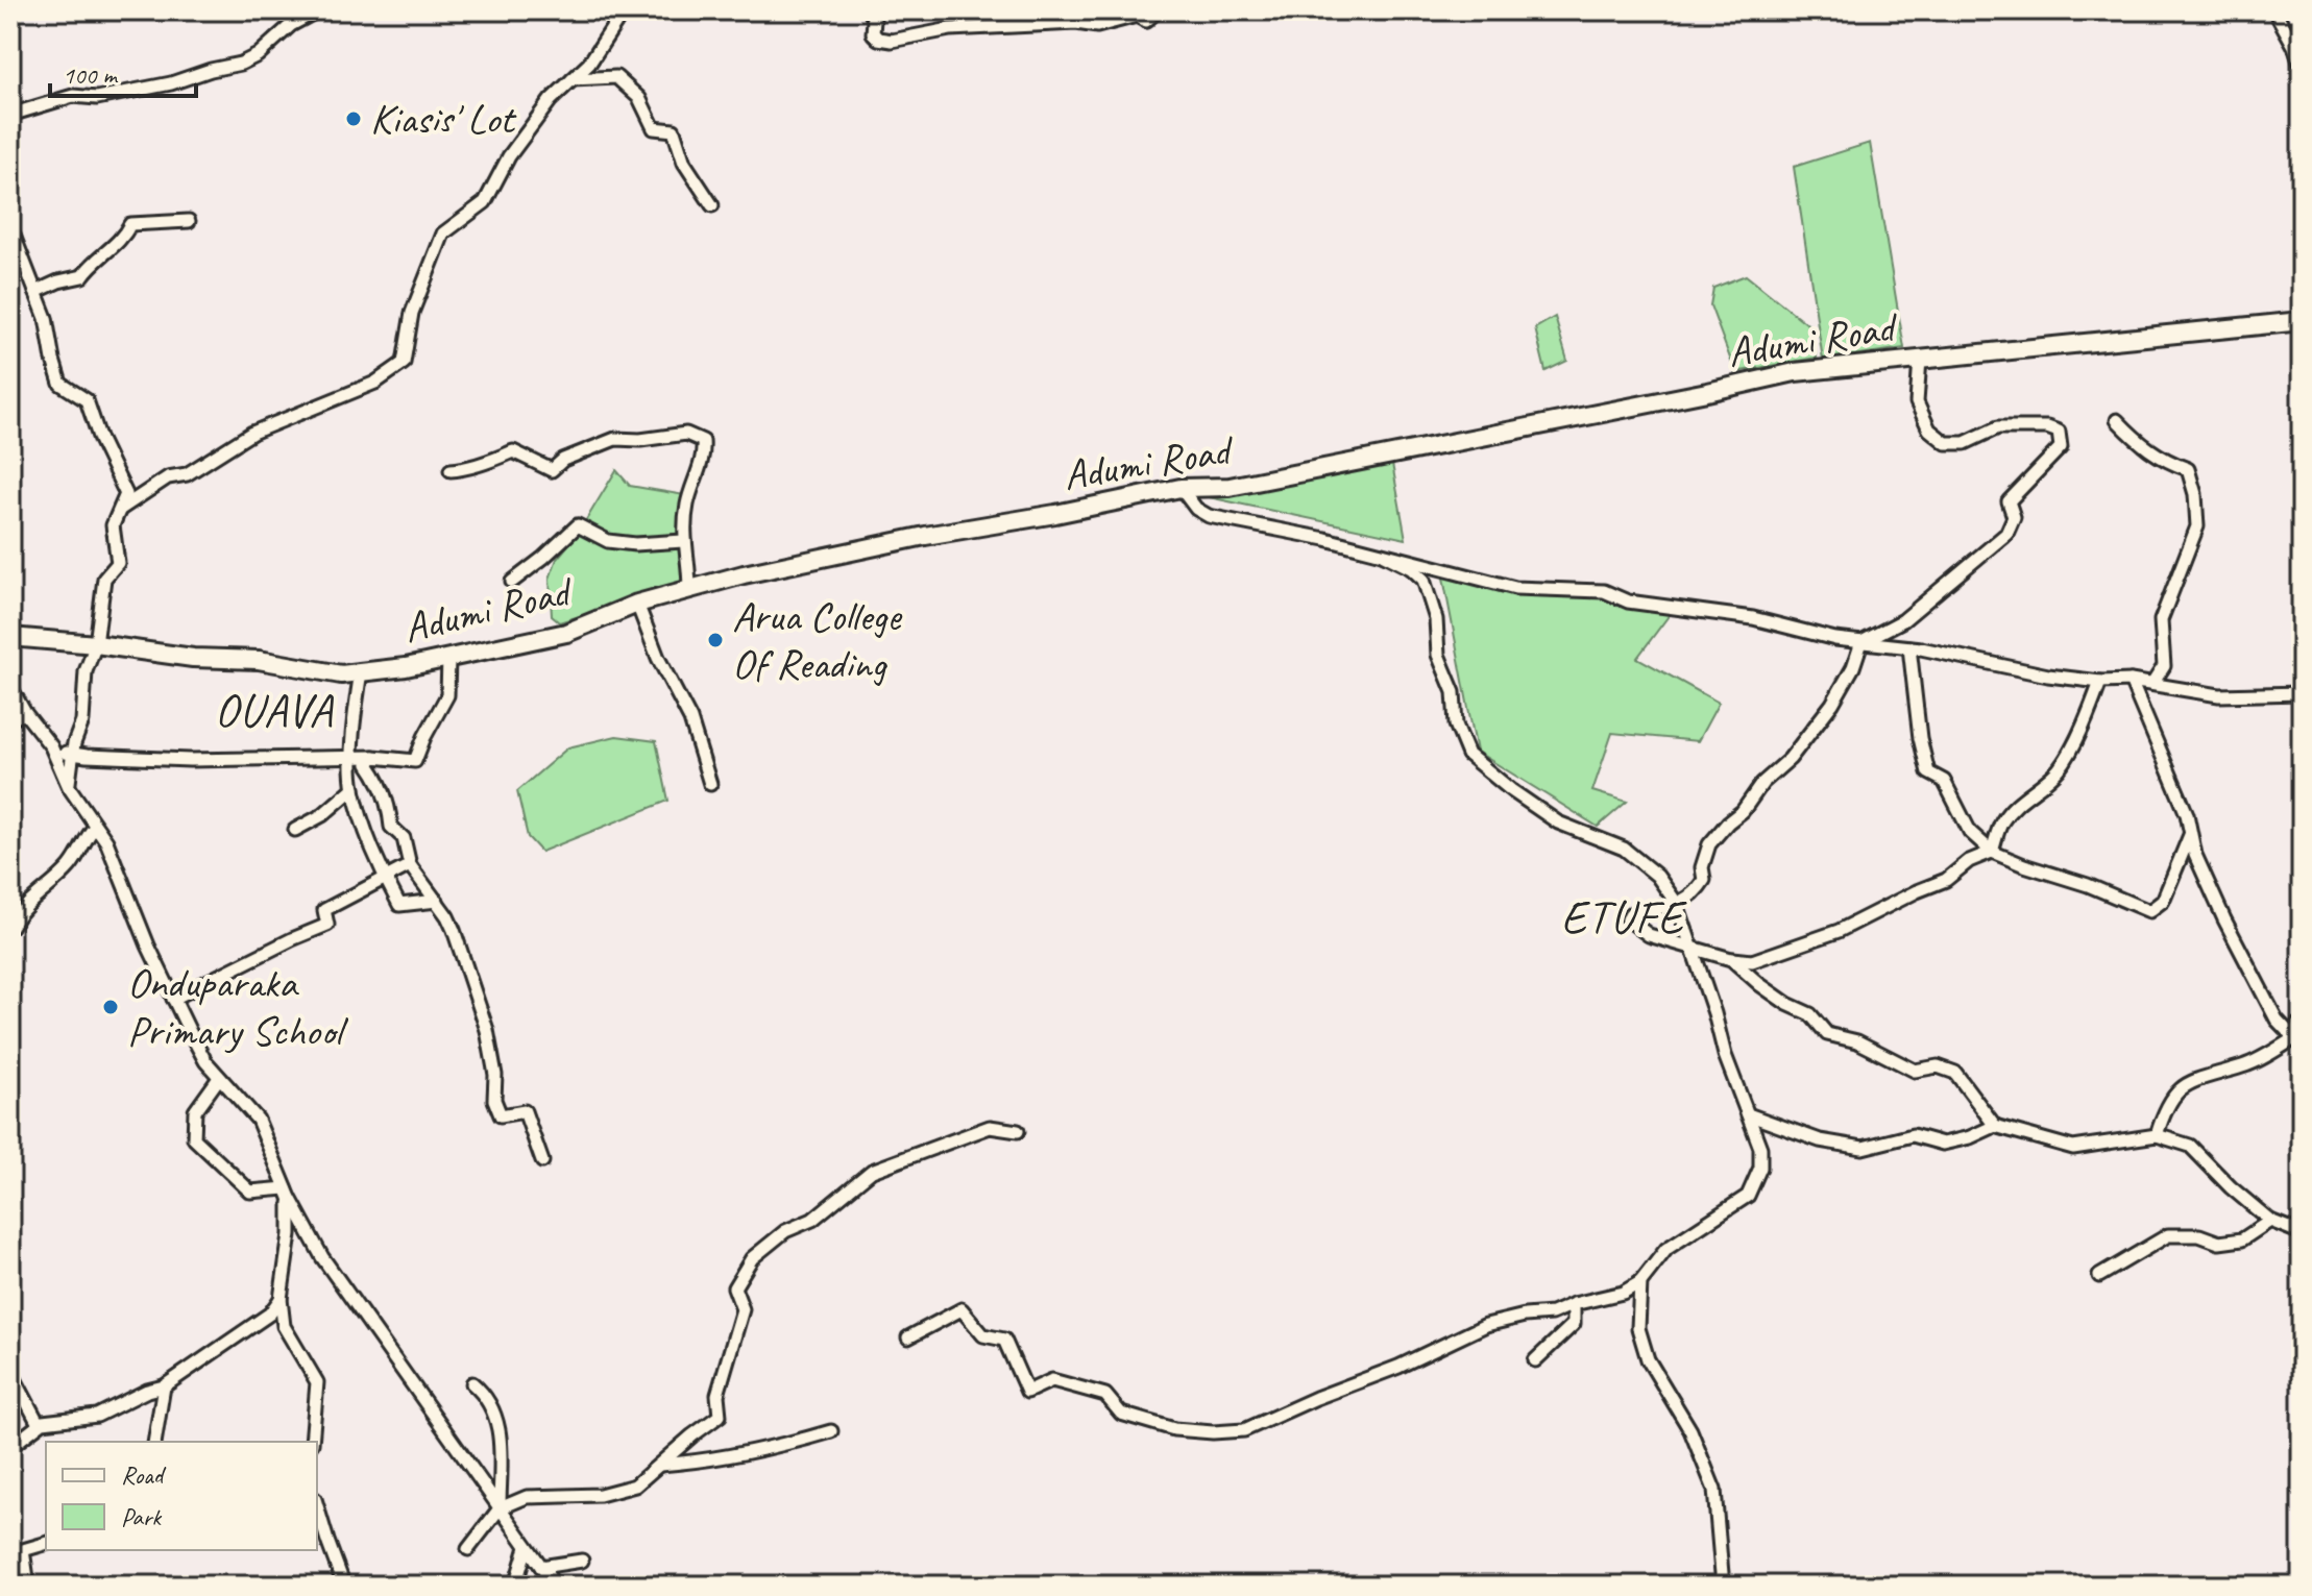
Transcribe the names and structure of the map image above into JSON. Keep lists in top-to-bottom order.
{
  "streets": {
    "main road": ["Adumi Road"]
  },
  "districts": ["OUAVA", "ETUFE"],
  "places": ["Kiasis' Lot", "Arua College Of Reading", "Onduparaka Primary School"],
  "legend": ["Road", "Park"],
  "scale_bar": "100 m"
}
